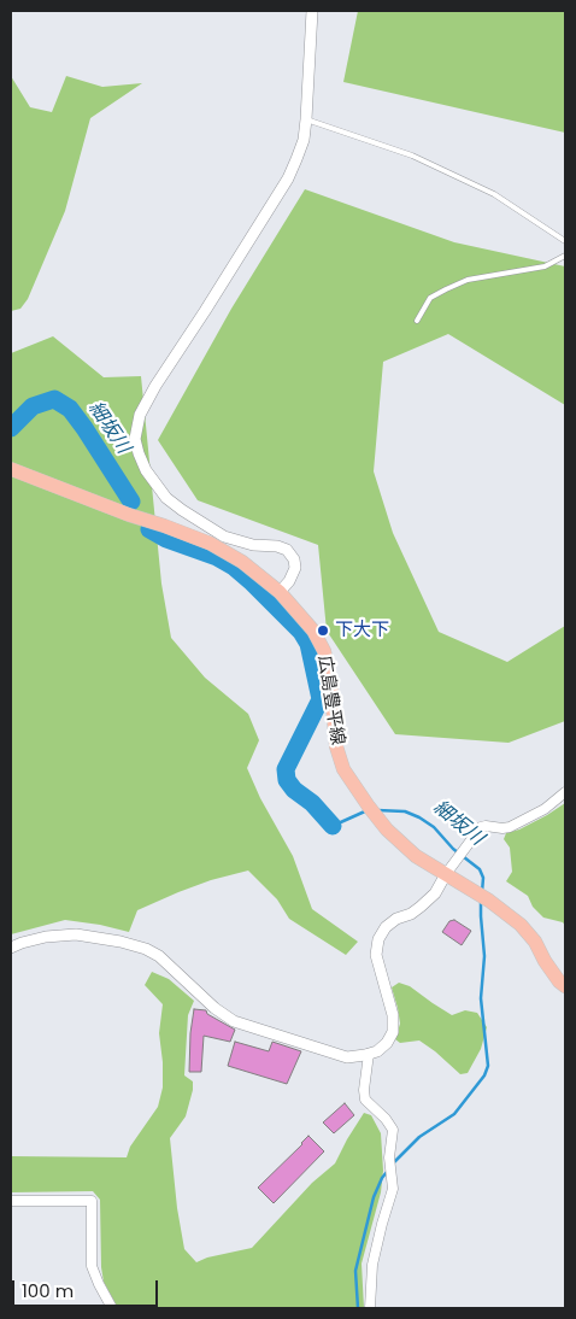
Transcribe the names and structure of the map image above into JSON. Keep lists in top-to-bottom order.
{
  "streets": {
    "main road": ["広島豊平線"]
  },
  "water": ["細坂川"],
  "places": ["下大下"],
  "scale_bar": "100 m"
}
